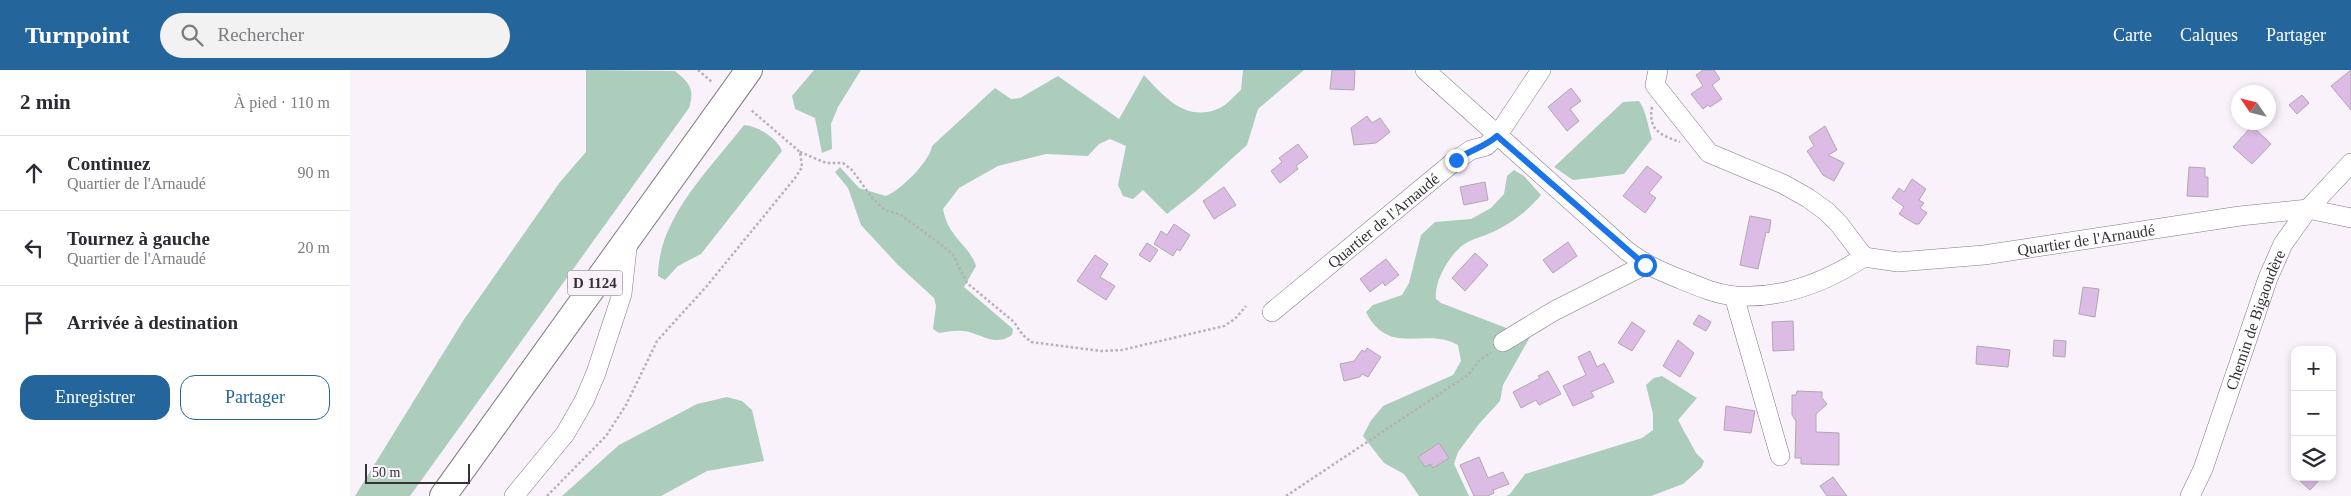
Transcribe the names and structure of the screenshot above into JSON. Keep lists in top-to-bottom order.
{
  "streets": {
    "highway": ["D 1124"],
    "street": ["Quartier de l'Arnaudé", "Chemin de Bigaoudère"]
  },
  "crossings": [
    ["Quartier de l'Arnaudé", "Chemin de Bigaoudère"]
  ],
  "scale_bar": "50 m",
  "north": "top left",
  "page": {
    "header": "Turnpoint",
    "search": "Rechercher",
    "nav": ["Carte", "Calques", "Partager"],
    "heading": ["2 min", "À pied · 110 m"],
    "list": [
      ["Continuez", "Quartier de l'Arnaudé", "90 m"],
      ["Tournez à gauche", "Quartier de l'Arnaudé", "20 m"],
      "Arrivée à destination"
    ],
    "map_buttons": ["+", "−"],
    "buttons": ["Enregistrer", "Partager"],
    "scale": "50 m"
  }
}
